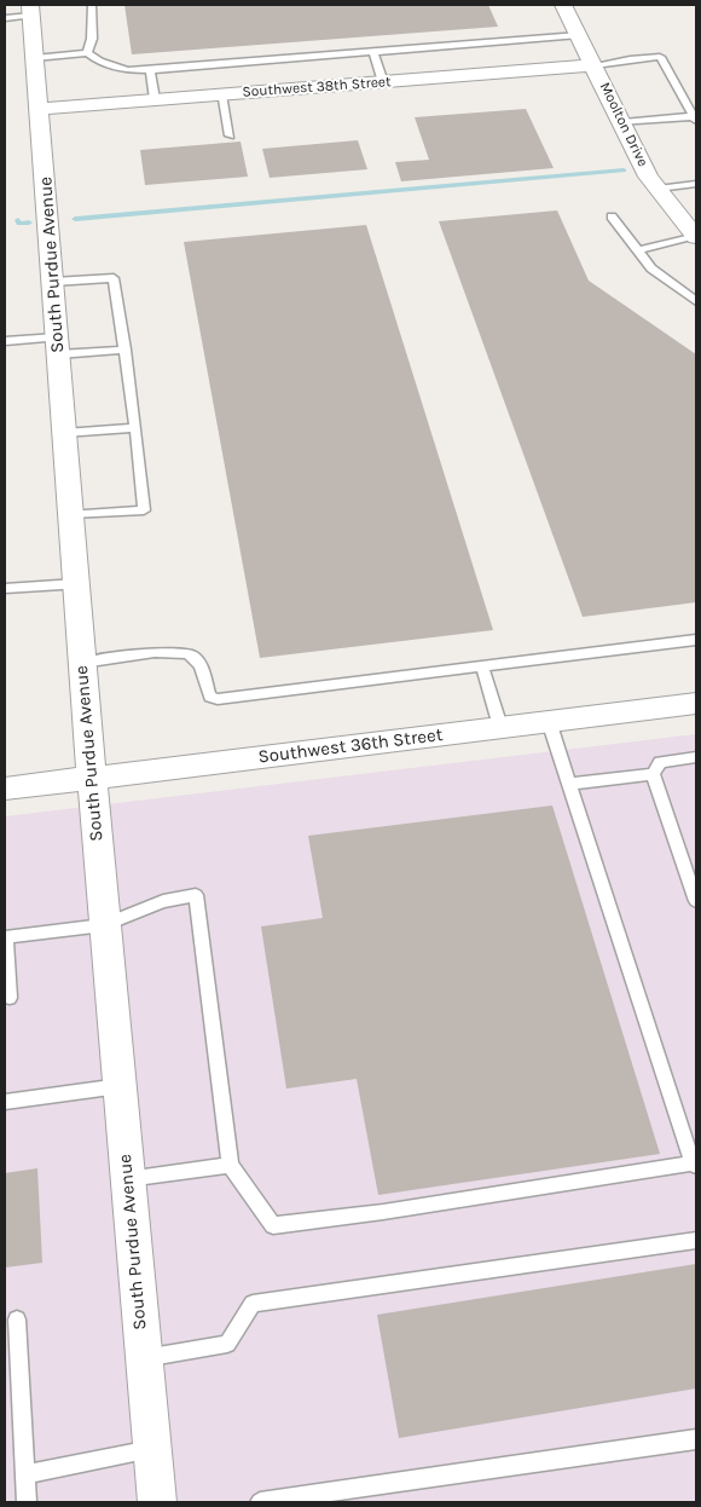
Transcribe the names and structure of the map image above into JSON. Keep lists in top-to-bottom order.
{
  "streets": {
    "street": [
      "Southwest 38th Street",
      "Moolton Drive",
      "South Purdue Avenue",
      "Southwest 36th Street"
    ]
  },
  "crossings": [
    ["Southwest 38th Street", "Moolton Drive"],
    ["Southwest 38th Street", "South Purdue Avenue"],
    ["South Purdue Avenue", "Southwest 36th Street"]
  ]
}
